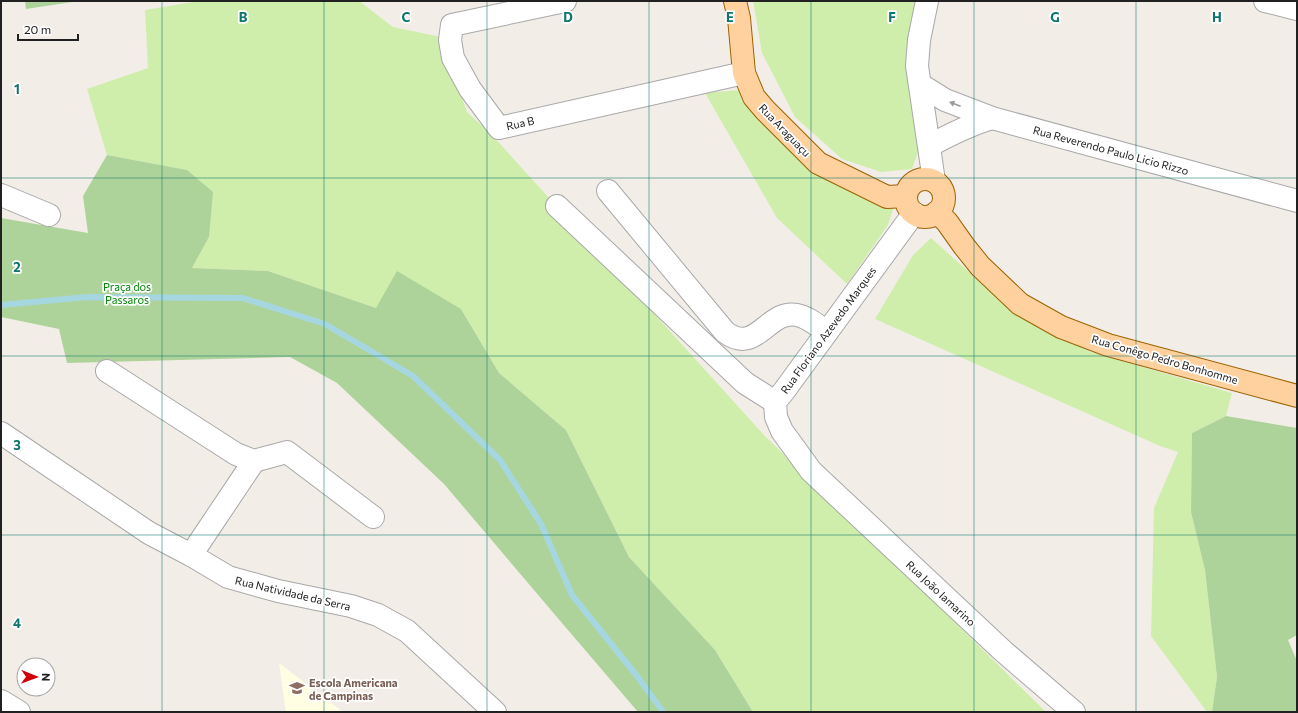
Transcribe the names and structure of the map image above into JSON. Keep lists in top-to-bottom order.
{
  "streets": {
    "main road": ["Rua Araguaçu", "Rua Conêgo Pedro Bonhomme"],
    "street": [
      "Rua B",
      "Rua Reverendo Paulo Licio Rizzo",
      "Rua Floriano Azevedo Marques",
      "Rua Natividade da Serra",
      "Rua João Iamarino"
    ]
  },
  "crossings": [
    ["Rua B", "Rua Araguaçu"],
    ["Rua Araguaçu", "Rua Floriano Azevedo Marques"],
    ["Rua Araguaçu", "Rua Conêgo Pedro Bonhomme"],
    ["Rua Floriano Azevedo Marques", "Rua Conêgo Pedro Bonhomme"],
    ["Rua Floriano Azevedo Marques", "Rua João Iamarino"]
  ],
  "parks": ["Praça dos Passaros"],
  "places": {
    "school or university": ["Escola Americana de Campinas"]
  },
  "scale_bar": "20 m",
  "north": "right",
  "grid": {
    "columns": [
      "B",
      "C",
      "D",
      "E",
      "F",
      "G",
      "H"
    ],
    "rows": [
      "1",
      "2",
      "3",
      "4"
    ]
  }
}
